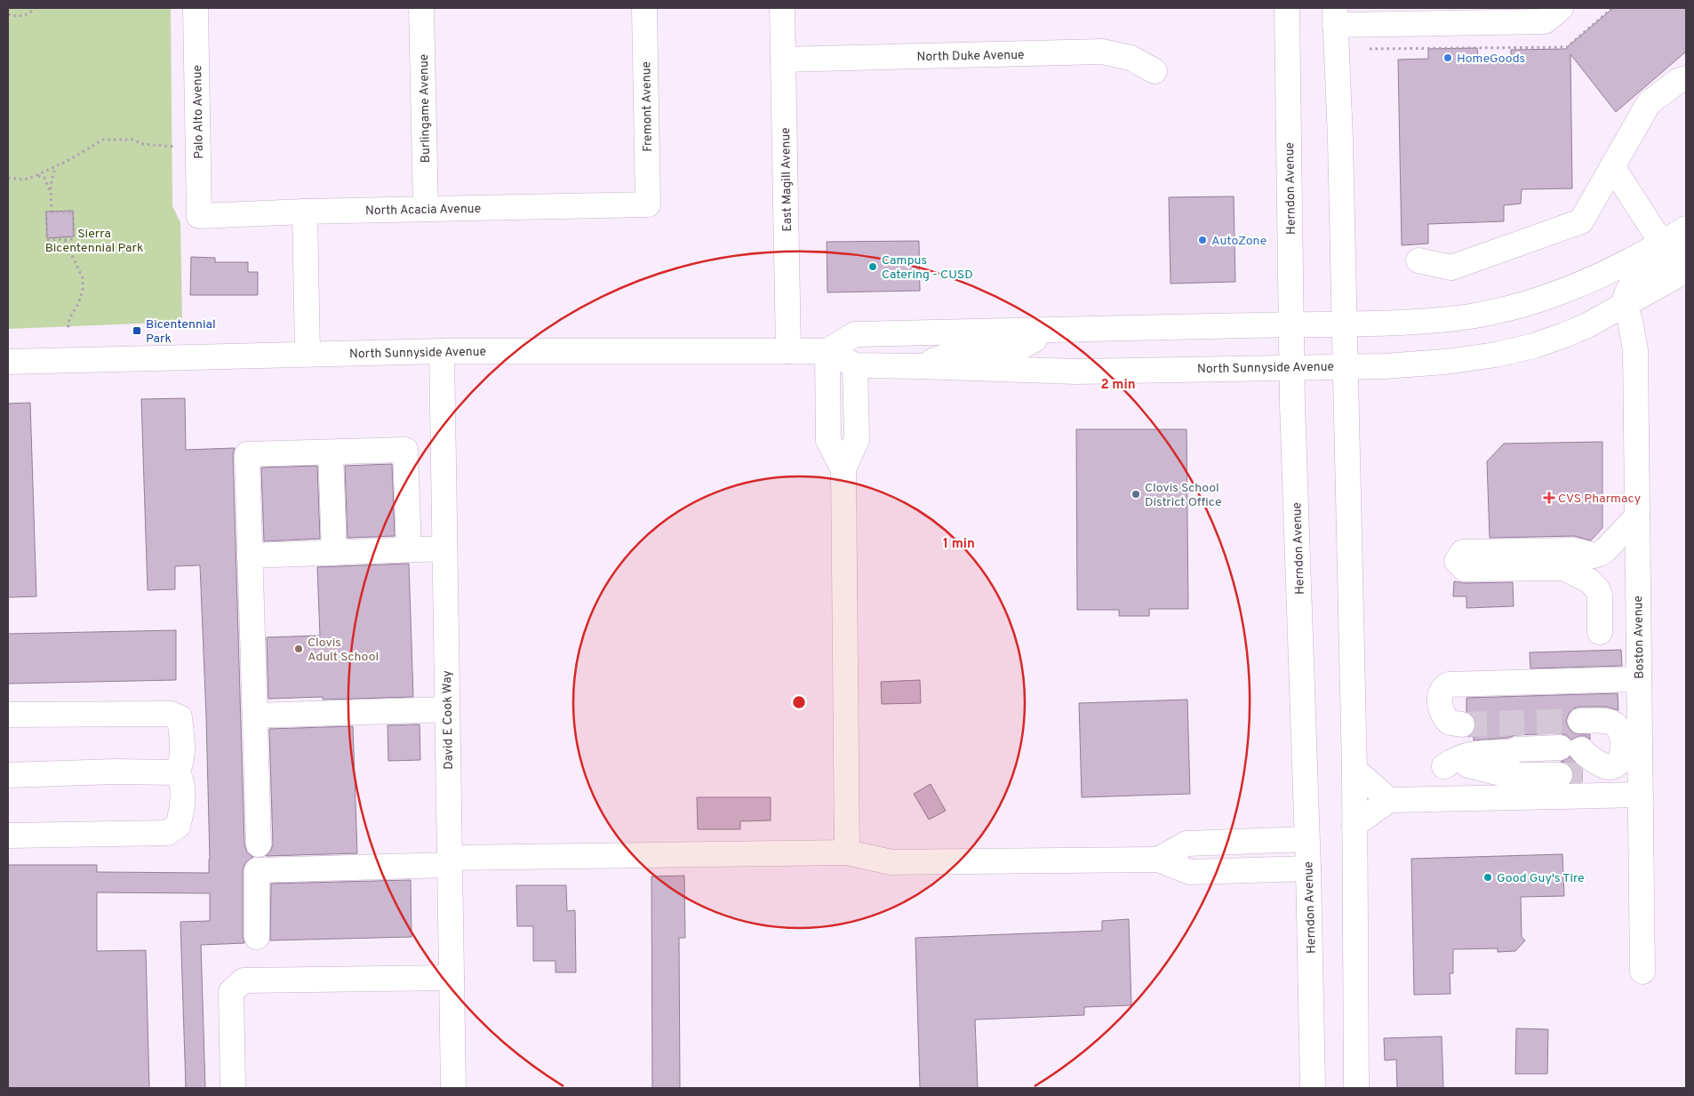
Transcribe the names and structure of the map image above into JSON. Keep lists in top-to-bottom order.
{
  "streets": {
    "main road": [
      "North Duke Avenue",
      "Fremont Avenue",
      "Burlingame Avenue",
      "Palo Alto Avenue",
      "East Magill Avenue",
      "Herndon Avenue",
      "North Acacia Avenue",
      "North Sunnyside Avenue",
      "Boston Avenue",
      "David E Cook Way"
    ]
  },
  "crossings": [
    ["North Duke Avenue", "East Magill Avenue"],
    ["Fremont Avenue", "North Acacia Avenue"],
    ["Burlingame Avenue", "North Acacia Avenue"],
    ["Palo Alto Avenue", "North Acacia Avenue"],
    ["East Magill Avenue", "North Sunnyside Avenue"],
    ["Herndon Avenue", "North Sunnyside Avenue"],
    ["North Sunnyside Avenue", "Boston Avenue"],
    ["North Sunnyside Avenue", "David E Cook Way"]
  ],
  "parks": ["Sierra Bicentennial Park"],
  "places": {
    "other": [
      "HomeGoods",
      "AutoZone",
      "Campus Catering - CUSD",
      "Clovis School District Office",
      "Clovis Adult School",
      "Good Guy's Tire"
    ],
    "transit": ["Bicentennial Park"],
    "health": ["CVS Pharmacy"]
  },
  "rings": ["2 min", "1 min"]
}
